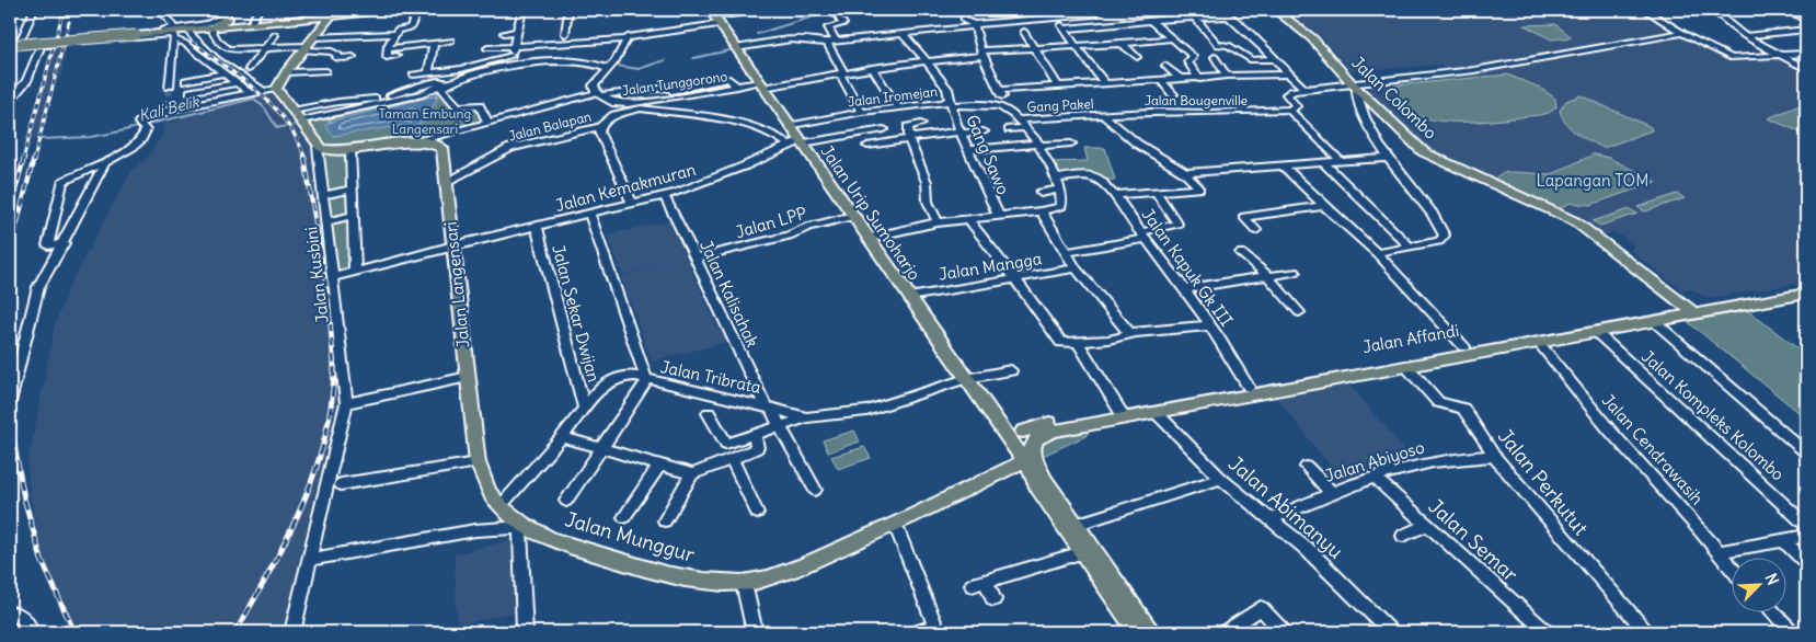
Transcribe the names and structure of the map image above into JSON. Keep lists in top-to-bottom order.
{
  "streets": {
    "main road": [
      "Jalan Colombo",
      "Jalan Urip Sumoharjo",
      "Jalan Kusbini",
      "Jalan Langensari",
      "Jalan Affandi",
      "Jalan Munggur"
    ],
    "street": [
      "Jalan Tunggorono",
      "Jalan Iromejan",
      "Jalan Bougenville",
      "Gang Pakel",
      "Jalan Balapan",
      "Gang Sawo",
      "Jalan Kemakmuran",
      "Jalan LPP",
      "Jalan Mangga",
      "Jalan Kapuk Gk III",
      "Jalan Kalisahak",
      "Jalan Sekar Dwijan",
      "Jalan Tribrata",
      "Jalan Kompleks Kolombo",
      "Jalan Cendrawasih",
      "Jalan Abiyoso",
      "Jalan Perkutut",
      "Jalan Abimanyu",
      "Jalan Semar"
    ]
  },
  "crossings": [
    ["Jalan Tunggorono", "Jalan Iromejan"],
    ["Jalan Tunggorono", "Jalan Urip Sumoharjo"],
    ["Jalan Iromejan", "Gang Sawo"],
    ["Jalan Iromejan", "Jalan Urip Sumoharjo"],
    ["Jalan Colombo", "Jalan Affandi"],
    ["Jalan Bougenville", "Gang Pakel"],
    ["Jalan Balapan", "Jalan Kemakmuran"],
    ["Jalan Balapan", "Jalan Urip Sumoharjo"],
    ["Jalan Balapan", "Jalan Langensari"],
    ["Jalan Kemakmuran", "Jalan Urip Sumoharjo"],
    ["Jalan Kemakmuran", "Jalan Kusbini"],
    ["Jalan Kemakmuran", "Jalan Langensari"],
    ["Jalan Kemakmuran", "Jalan Kalisahak"],
    ["Jalan Kemakmuran", "Jalan Sekar Dwijan"],
    ["Jalan Urip Sumoharjo", "Jalan LPP"],
    ["Jalan Urip Sumoharjo", "Jalan Mangga"],
    ["Jalan Urip Sumoharjo", "Jalan Tribrata"],
    ["Jalan Urip Sumoharjo", "Jalan Munggur"],
    ["Jalan LPP", "Jalan Kalisahak"],
    ["Jalan Kapuk Gk III", "Jalan Affandi"],
    ["Jalan Langensari", "Jalan Tribrata"],
    ["Jalan Langensari", "Jalan Munggur"],
    ["Jalan Kalisahak", "Jalan Tribrata"],
    ["Jalan Sekar Dwijan", "Jalan Tribrata"],
    ["Jalan Affandi", "Jalan Kompleks Kolombo"],
    ["Jalan Affandi", "Jalan Cendrawasih"],
    ["Jalan Affandi", "Jalan Perkutut"],
    ["Jalan Affandi", "Jalan Abimanyu"],
    ["Jalan Abiyoso", "Jalan Perkutut"],
    ["Jalan Abiyoso", "Jalan Abimanyu"],
    ["Jalan Abiyoso", "Jalan Semar"]
  ],
  "water": ["Kali Belik"],
  "parks": ["Taman Embung Langensari", "Lapangan TOM"],
  "north": "top right"
}
